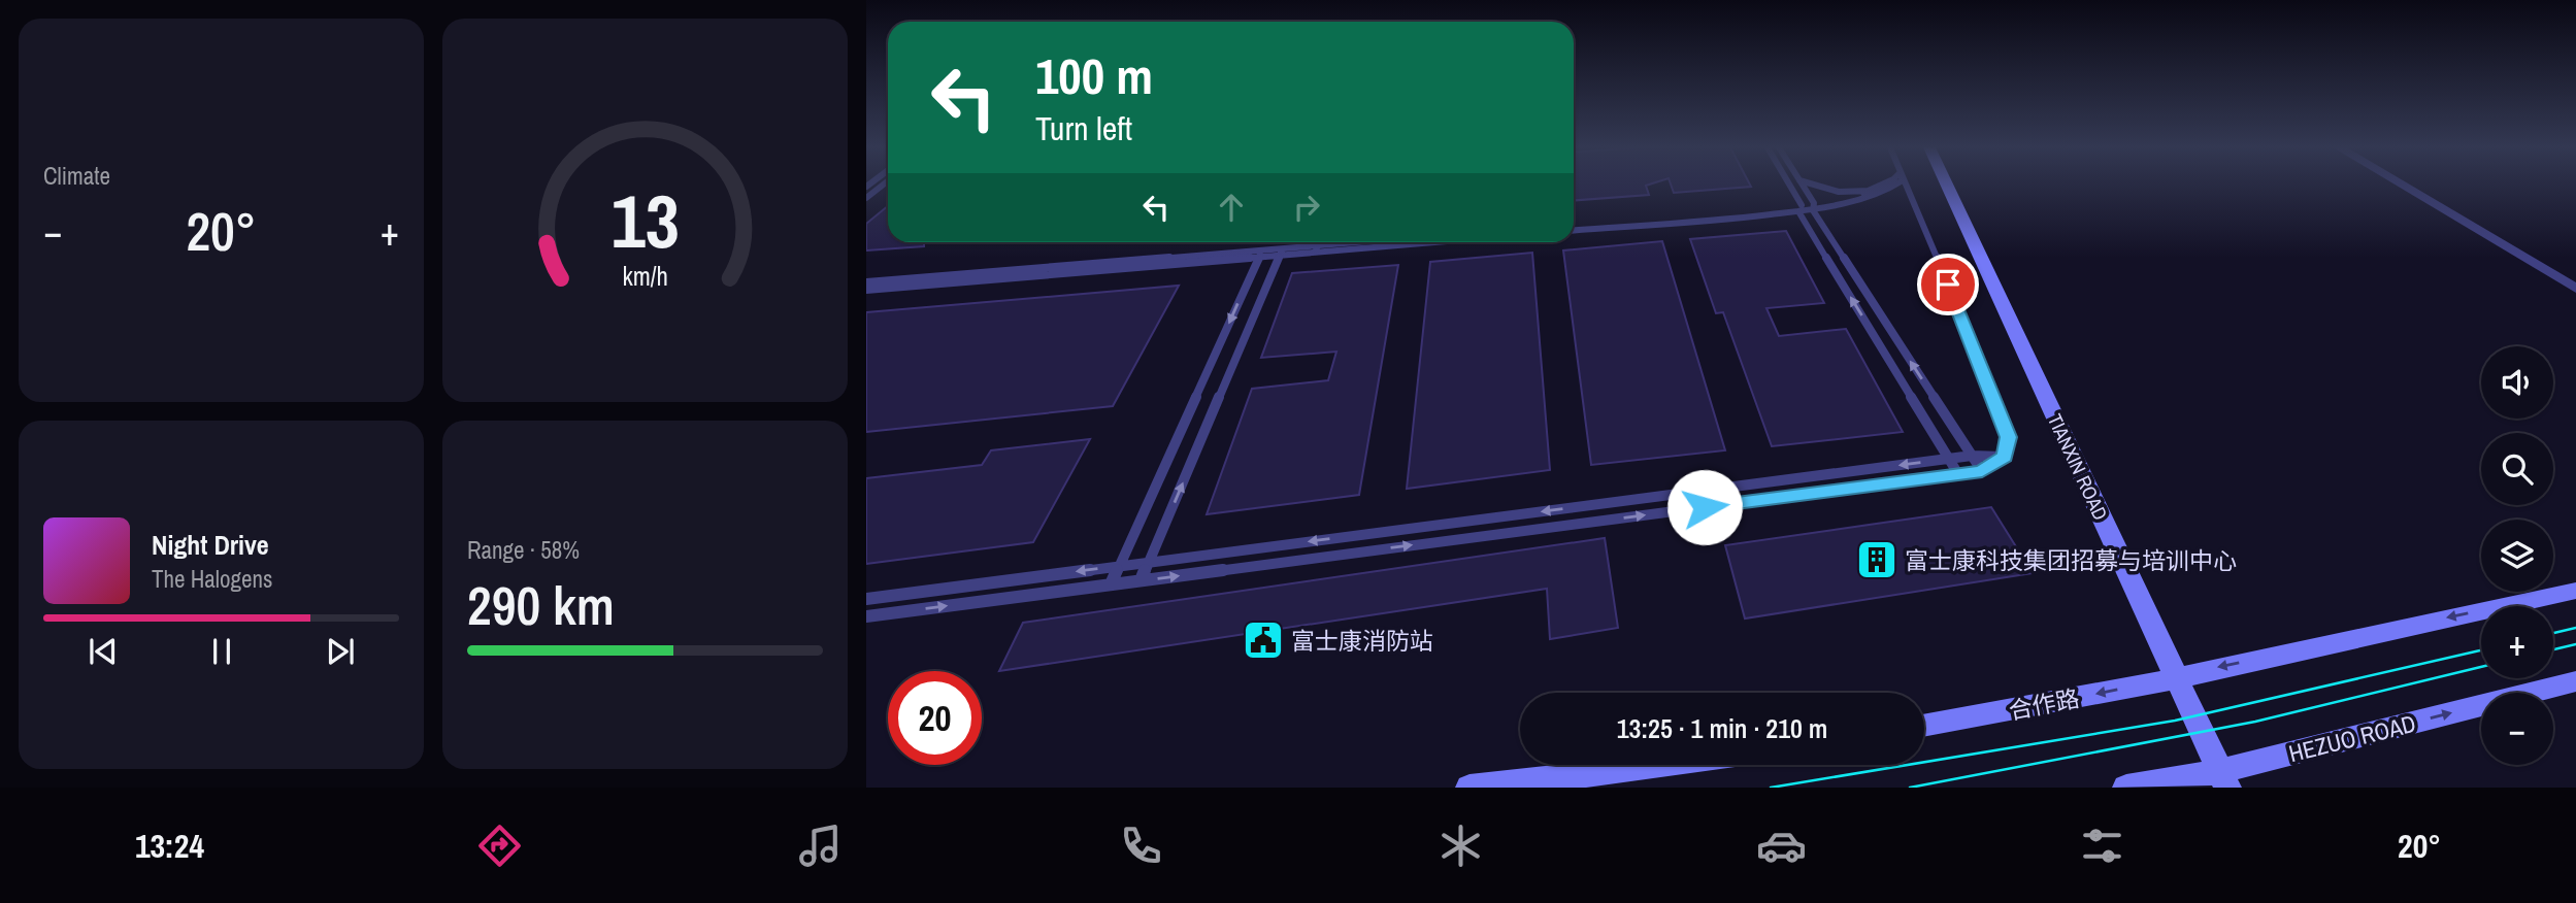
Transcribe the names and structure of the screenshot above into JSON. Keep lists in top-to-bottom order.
{
  "streets": {
    "main road": ["TIANXIN ROAD", "合作路", "HEZUO ROAD"]
  },
  "crossings": [
    ["TIANXIN ROAD", "合作路"],
    ["TIANXIN ROAD", "HEZUO ROAD"]
  ],
  "one_way": ["合作路"],
  "places": {
    "building": ["富士康科技集团招募与培训中心"],
    "public building": ["富士康消防站"]
  },
  "page": {
    "tile": [
      "Climate",
      ["Range · 58%", "290 km"]
    ],
    "turn": ["100 m", "Turn left"],
    "heat": ["−", "20°", "+"],
    "map_buttons": ["+", "−"],
    "song": ["Night Drive", "The Halogens"],
    "limit": "20",
    "trip": "13:25 · 1 min · 210 m",
    "tabs": ["13:24", "20°"],
    "gauge": ["13", "km/h"]
  }
}
